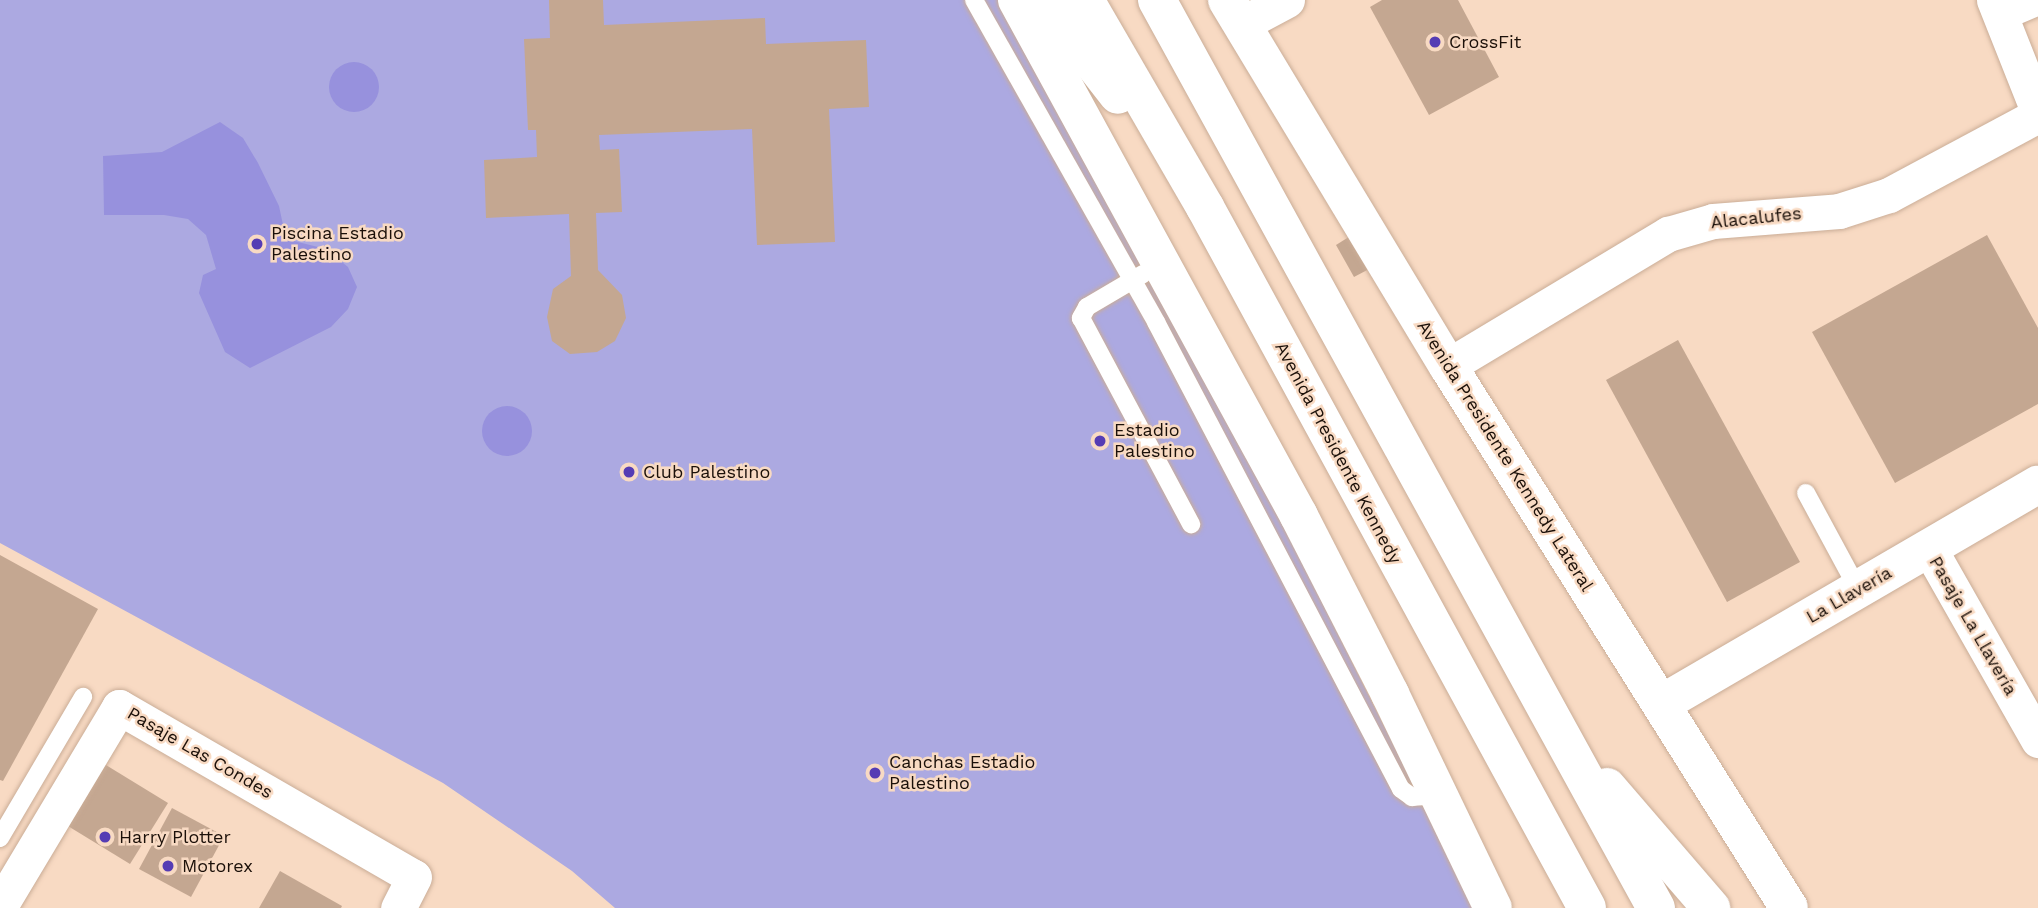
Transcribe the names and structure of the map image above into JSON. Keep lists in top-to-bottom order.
{
  "streets": {
    "main road": ["Avenida Presidente Kennedy", "Avenida Presidente Kennedy Lateral", "La Llavería"],
    "street": ["Alacalufes", "Pasaje La Llavería", "Pasaje Las Condes"]
  },
  "crossings": [
    ["Alacalufes", "Avenida Presidente Kennedy Lateral"],
    ["Avenida Presidente Kennedy Lateral", "La Llavería"],
    ["La Llavería", "Pasaje La Llavería"]
  ],
  "places": [
    "CrossFit",
    "Piscina Estadio Palestino",
    "Estadio Palestino",
    "Club Palestino",
    "Canchas Estadio Palestino",
    "Harry Plotter",
    "Motorex"
  ]
}
